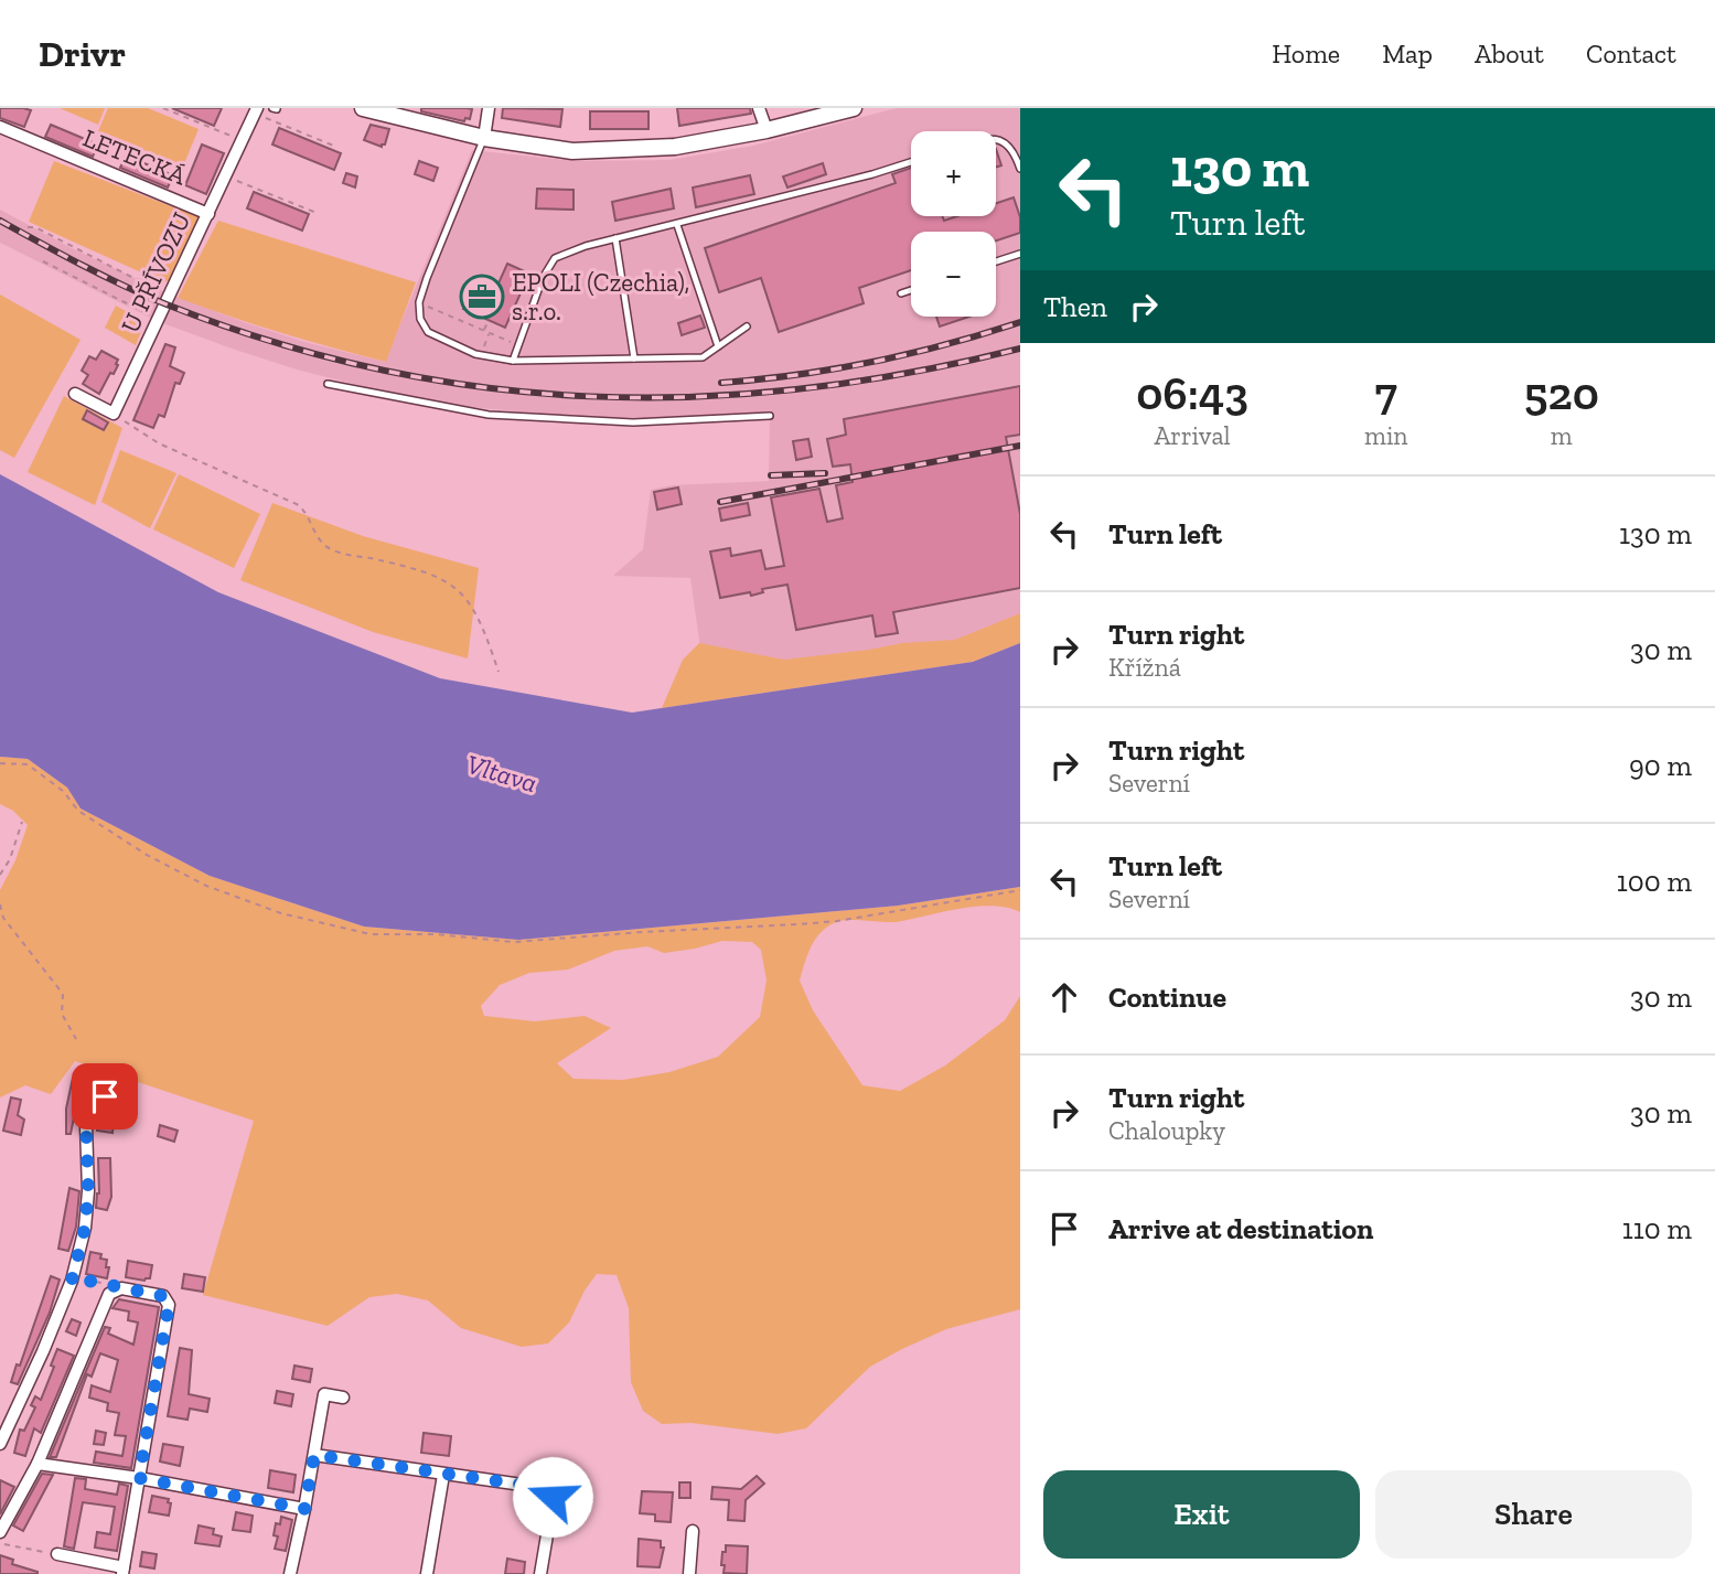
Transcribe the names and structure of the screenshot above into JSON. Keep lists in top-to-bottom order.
{
  "streets": {
    "street": ["LETECKÁ", "U PŘÍVOZU"]
  },
  "crossings": [
    ["LETECKÁ", "U PŘÍVOZU"]
  ],
  "water": ["Vltava"],
  "places": {
    "office": ["EPOLI (Czechia), s.r.o."]
  },
  "page": {
    "header": "Drivr",
    "nav": [
      "Home",
      "Map",
      "About",
      "Contact"
    ],
    "turn": ["130 m", "Turn left"],
    "map_buttons": ["+", "−"],
    "then": "Then",
    "eta": [
      "06:43",
      "Arrival",
      "7",
      "min",
      "520",
      "m"
    ],
    "list": [
      {
        "name": "Turn left",
        "value": "130 m"
      },
      {
        "name": "Turn right",
        "note": "Křížná",
        "value": "30 m"
      },
      {
        "name": "Turn right",
        "note": "Severní",
        "value": "90 m"
      },
      {
        "name": "Turn left",
        "note": "Severní",
        "value": "100 m"
      },
      {
        "name": "Continue",
        "value": "30 m"
      },
      {
        "name": "Turn right",
        "note": "Chaloupky",
        "value": "30 m"
      },
      {
        "name": "Arrive at destination",
        "value": "110 m"
      }
    ],
    "buttons": ["Exit", "Share"]
  }
}
